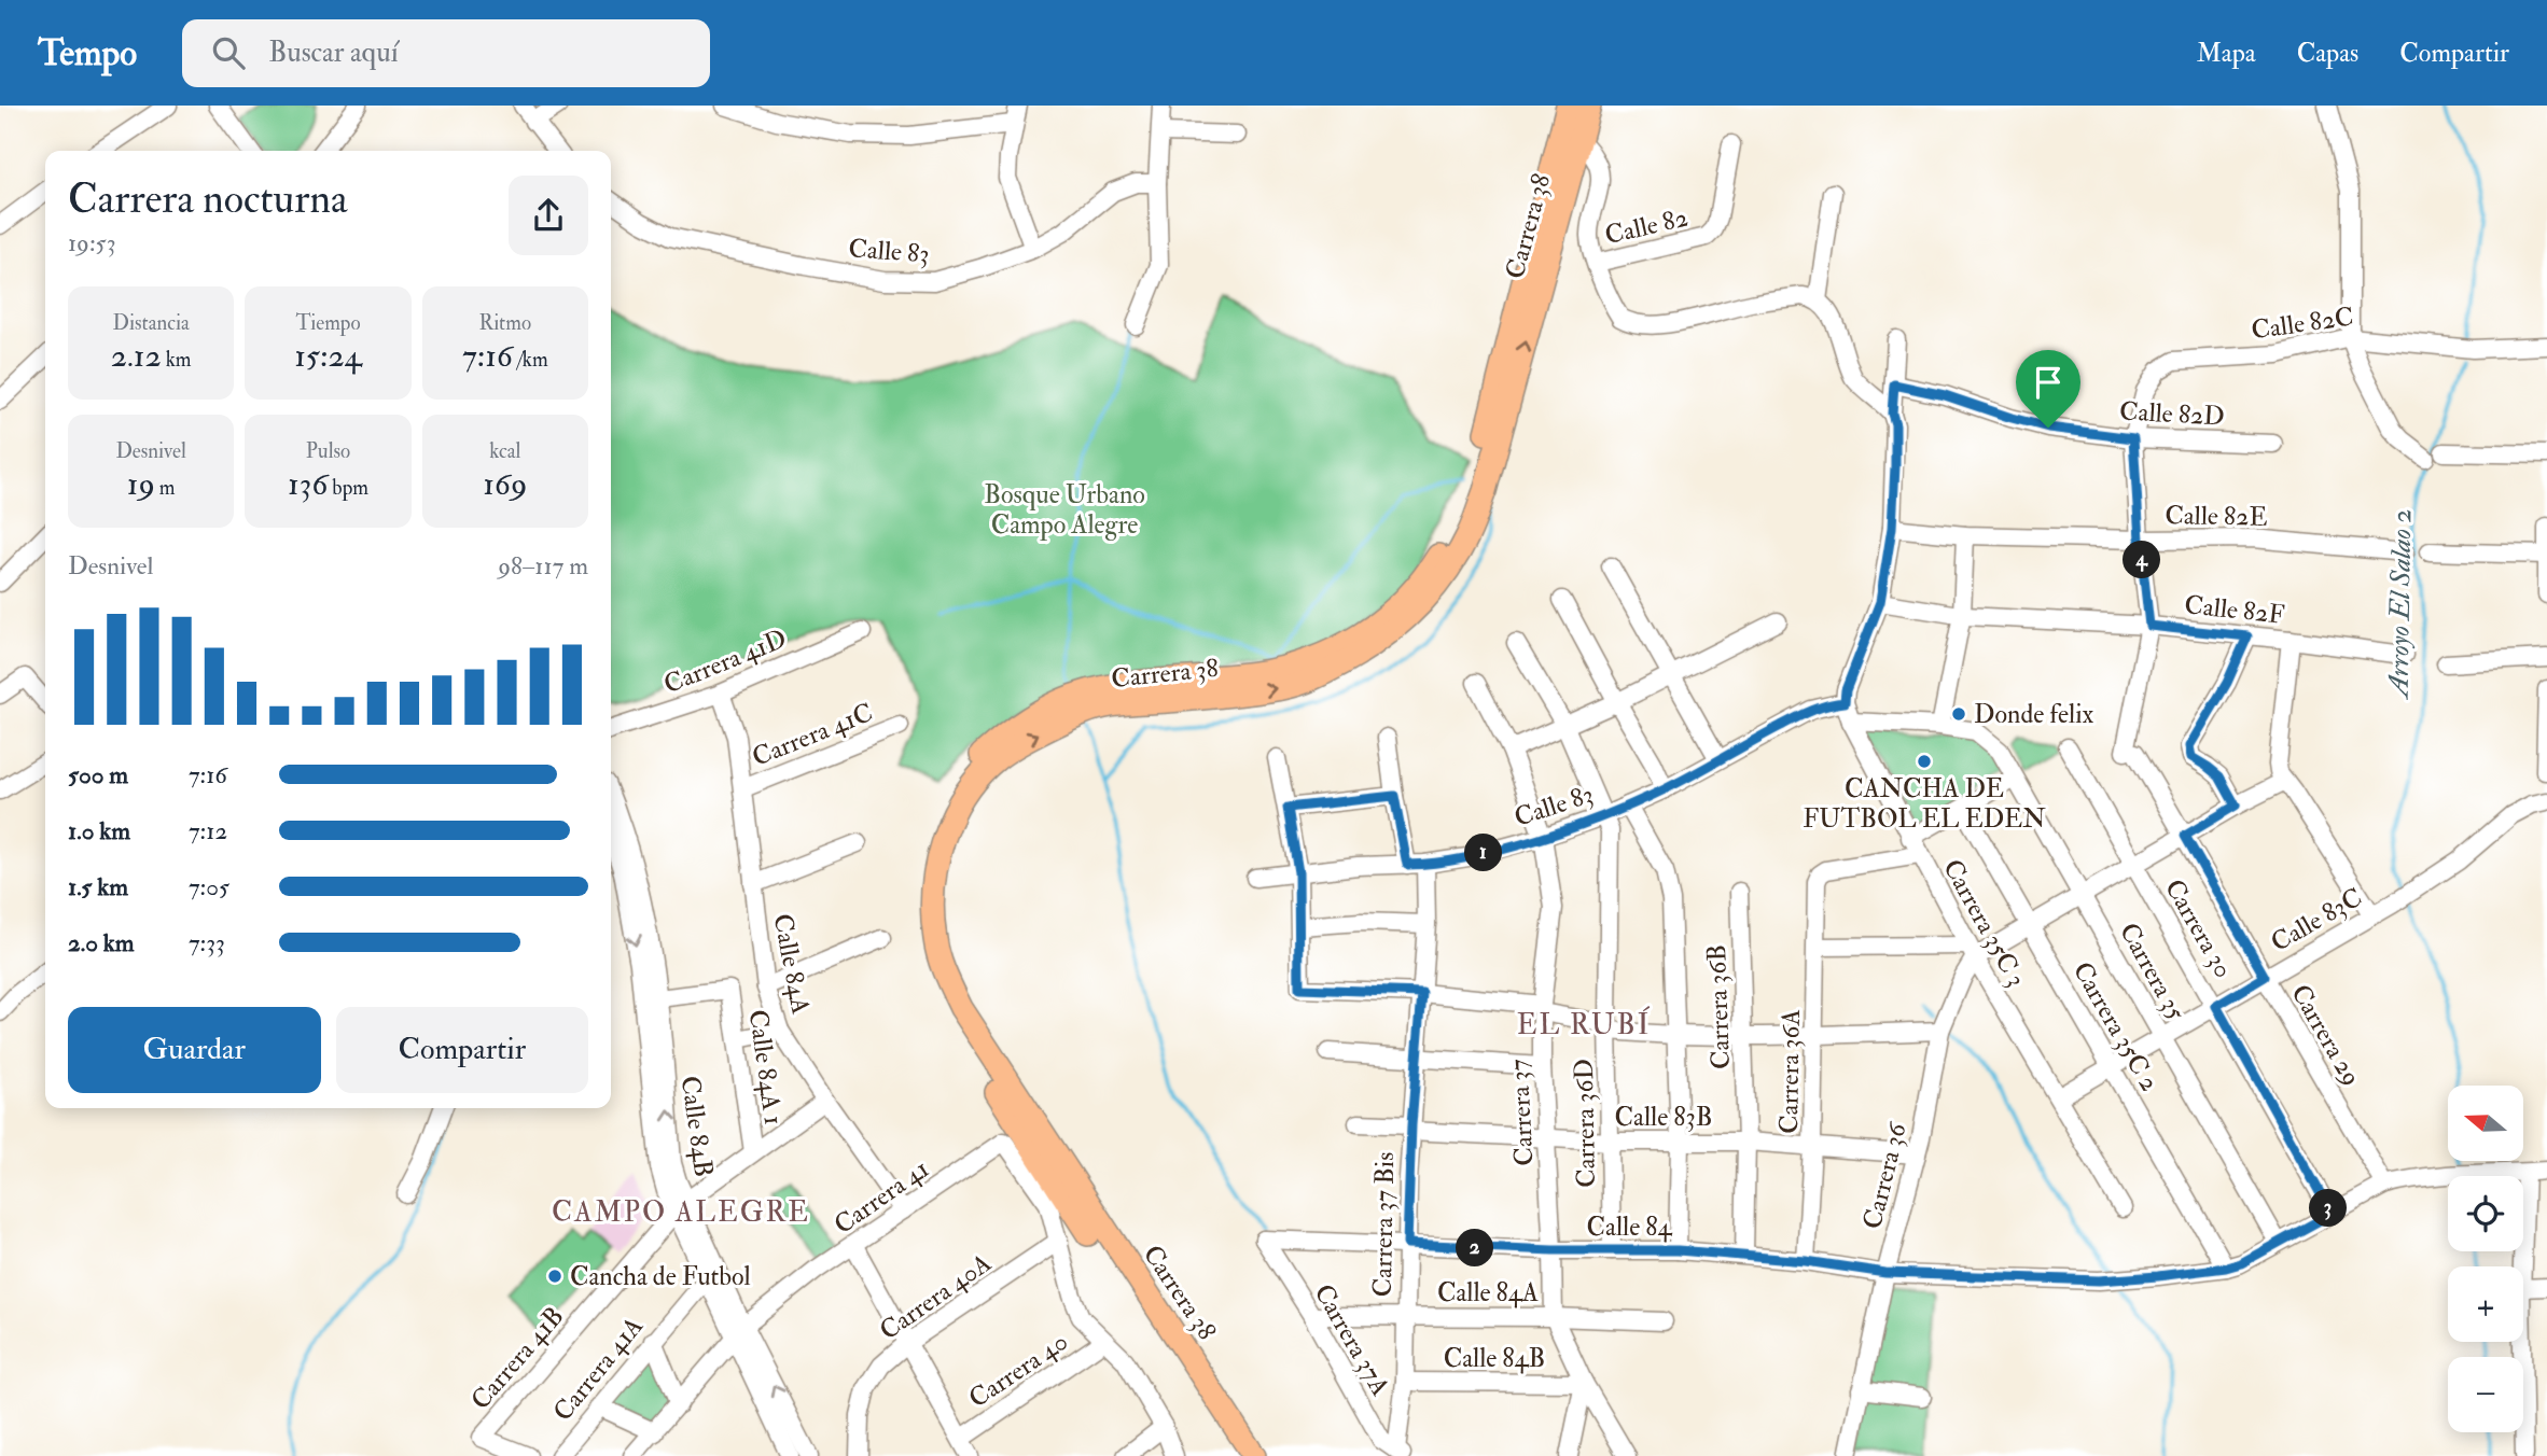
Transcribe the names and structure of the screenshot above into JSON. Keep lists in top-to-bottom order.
{
  "streets": {
    "main road": ["Carrera 38"],
    "street": [
      "Calle 82",
      "Calle 83",
      "Calle 82C",
      "Calle 82D",
      "Calle 82E",
      "Calle 82F",
      "Carrera 41D",
      "Carrera 41C",
      "Calle 83C",
      "Carrera 35C 3",
      "Carrera 30",
      "Calle 84A",
      "Carrera 35",
      "Carrera 36B",
      "Carrera 35C 2",
      "Carrera 29",
      "Calle 84A 1",
      "Carrera 36A",
      "Carrera 37",
      "Calle 83B",
      "Carrera 36D",
      "Calle 84B",
      "Carrera 36",
      "Carrera 41",
      "Carrera 37 Bis",
      "Calle 84",
      "Carrera 40A",
      "Carrera 37A",
      "Carrera 41B",
      "Carrera 41A",
      "Carrera 40"
    ]
  },
  "crossings": [
    ["Carrera 38", "Carrera 41"],
    ["Calle 83", "Carrera 35C 3"],
    ["Calle 83", "Carrera 37"],
    ["Calle 83", "Carrera 36D"],
    ["Calle 83", "Carrera 37 Bis"],
    ["Calle 82C", "Carrera 29"],
    ["Calle 82D", "Carrera 29"],
    ["Calle 82E", "Carrera 29"],
    ["Calle 82F", "Carrera 29"],
    ["Carrera 41D", "Calle 84A"],
    ["Carrera 41C", "Calle 84A"],
    ["Calle 83C", "Carrera 35C 3"],
    ["Calle 83C", "Carrera 30"],
    ["Calle 83C", "Carrera 35"],
    ["Calle 83C", "Carrera 35C 2"],
    ["Calle 83C", "Carrera 29"],
    ["Carrera 35C 3", "Carrera 36A"],
    ["Carrera 35C 3", "Carrera 36"],
    ["Carrera 30", "Calle 84"],
    ["Calle 84A", "Carrera 37"],
    ["Calle 84A", "Carrera 41"],
    ["Calle 84A", "Carrera 37 Bis"],
    ["Calle 84A", "Carrera 37A"],
    ["Calle 84A", "Carrera 41B"],
    ["Carrera 35", "Calle 84"],
    ["Carrera 36B", "Calle 83B"],
    ["Carrera 36B", "Calle 84"],
    ["Carrera 35C 2", "Calle 84"],
    ["Carrera 29", "Calle 84"],
    ["Calle 84A 1", "Calle 84B"],
    ["Calle 84A 1", "Carrera 41B"],
    ["Carrera 36A", "Calle 83B"],
    ["Carrera 36A", "Calle 84"],
    ["Carrera 37", "Calle 83B"],
    ["Carrera 37", "Calle 84B"],
    ["Carrera 37", "Calle 84"],
    ["Calle 83B", "Carrera 36D"],
    ["Calle 83B", "Carrera 36"],
    ["Calle 83B", "Carrera 37 Bis"],
    ["Carrera 36D", "Calle 84"],
    ["Calle 84B", "Carrera 41"],
    ["Calle 84B", "Carrera 37 Bis"],
    ["Calle 84B", "Carrera 41B"],
    ["Calle 84B", "Carrera 41A"],
    ["Carrera 36", "Calle 84"],
    ["Carrera 37 Bis", "Calle 84"],
    ["Carrera 37 Bis", "Carrera 37A"],
    ["Calle 84", "Carrera 37A"]
  ],
  "districts": ["EL RUBÍ", "CAMPO ALEGRE"],
  "water": ["Arroyo El Salao 2"],
  "parks": ["Bosque Urbano Campo Alegre"],
  "places": ["Donde felix", "CANCHA DE FUTBOL EL EDEN", "Cancha de Futbol"],
  "north": "left",
  "page": {
    "header": "Tempo",
    "search": "Buscar aquí",
    "nav": ["Mapa", "Capas", "Compartir"],
    "heading": ["Carrera nocturna", "19:53"],
    "stats": [
      ["Distancia", "2.12 km"],
      ["Tiempo", "15:24"],
      ["Ritmo", "7:16 /km"],
      ["Desnivel", "19 m"],
      ["Pulso", "136 bpm"],
      ["kcal", "169"]
    ],
    "chart": ["Desnivel", "98–117 m"],
    "pins": [
      "4",
      "1",
      "3",
      "2"
    ],
    "list": [
      {
        "name": "500 m",
        "note": "7:16"
      },
      {
        "name": "1.0 km",
        "note": "7:12"
      },
      {
        "name": "1.5 km",
        "note": "7:05"
      },
      {
        "name": "2.0 km",
        "note": "7:33"
      }
    ],
    "buttons": ["Guardar", "Compartir"],
    "map_buttons": ["+", "−"]
  }
}
